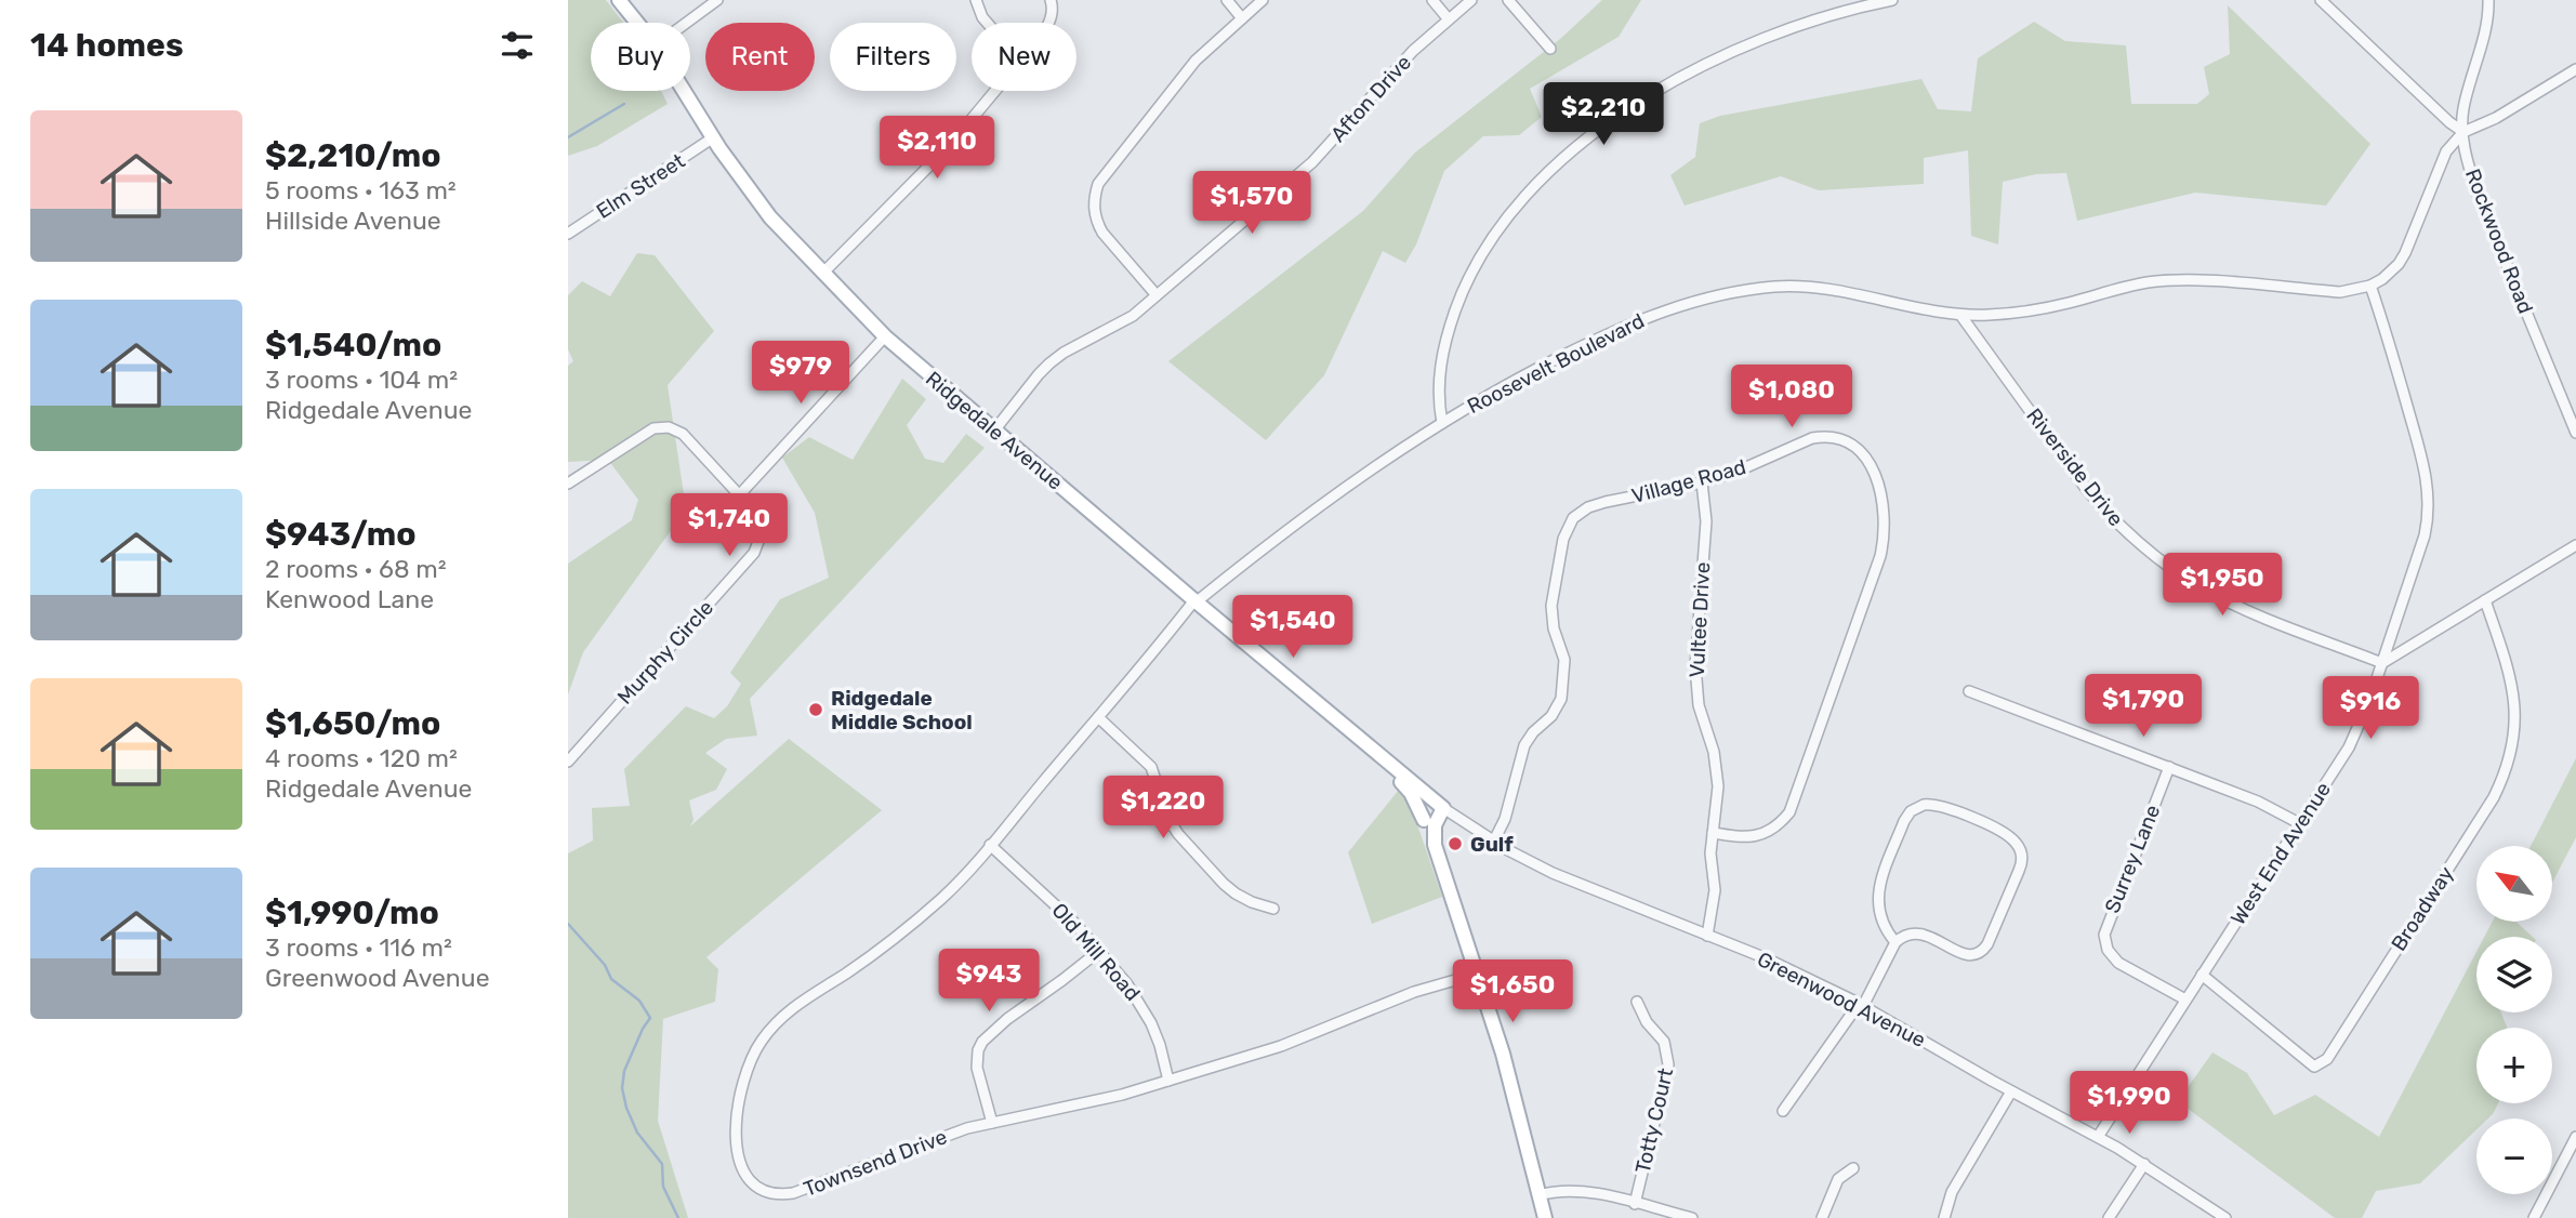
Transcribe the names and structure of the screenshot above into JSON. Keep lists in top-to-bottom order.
{
  "streets": {
    "main road": ["Ridgedale Avenue"],
    "street": [
      "Afton Drive",
      "Elm Street",
      "Rockwood Road",
      "Roosevelt Boulevard",
      "Riverside Drive",
      "Village Road",
      "Vultee Drive",
      "Murphy Circle",
      "West End Avenue",
      "Surrey Lane",
      "Broadway",
      "Old Mill Road",
      "Greenwood Avenue",
      "Totty Court",
      "Townsend Drive"
    ]
  },
  "crossings": [
    ["Afton Drive", "Ridgedale Avenue"],
    ["Elm Street", "Ridgedale Avenue"],
    ["Roosevelt Boulevard", "Ridgedale Avenue"],
    ["Roosevelt Boulevard", "Riverside Drive"],
    ["Roosevelt Boulevard", "West End Avenue"],
    ["Roosevelt Boulevard", "Townsend Drive"],
    ["Ridgedale Avenue", "Greenwood Avenue"],
    ["Ridgedale Avenue", "Townsend Drive"],
    ["Riverside Drive", "West End Avenue"],
    ["Village Road", "Vultee Drive"],
    ["Village Road", "Greenwood Avenue"],
    ["Vultee Drive", "Greenwood Avenue"],
    ["West End Avenue", "Surrey Lane"],
    ["West End Avenue", "Broadway"],
    ["West End Avenue", "Greenwood Avenue"],
    ["Old Mill Road", "Townsend Drive"]
  ],
  "places": ["Ridgedale Middle School", "Gulf"],
  "north": "top left",
  "page": {
    "heading": "14 homes",
    "chip": [
      "Buy",
      "Rent",
      "Filters",
      "New"
    ],
    "price": [
      "$2,210",
      "$2,110",
      "$1,570",
      "$979",
      "$1,080",
      "$1,740",
      "$1,950",
      "$1,540",
      "$1,790",
      "$916",
      "$1,220",
      "$943",
      "$1,650",
      "$1,990"
    ],
    "list": [
      {
        "name": "$2,210/mo",
        "note": "5 rooms · 163 m² · Hillside Avenue"
      },
      {
        "name": "$1,540/mo",
        "note": "3 rooms · 104 m² · Ridgedale Avenue"
      },
      {
        "name": "$943/mo",
        "note": "2 rooms · 68 m² · Kenwood Lane"
      },
      {
        "name": "$1,650/mo",
        "note": "4 rooms · 120 m² · Ridgedale Avenue"
      },
      {
        "name": "$1,990/mo",
        "note": "3 rooms · 116 m² · Greenwood Avenue"
      }
    ],
    "map_buttons": ["+", "−"]
  }
}
